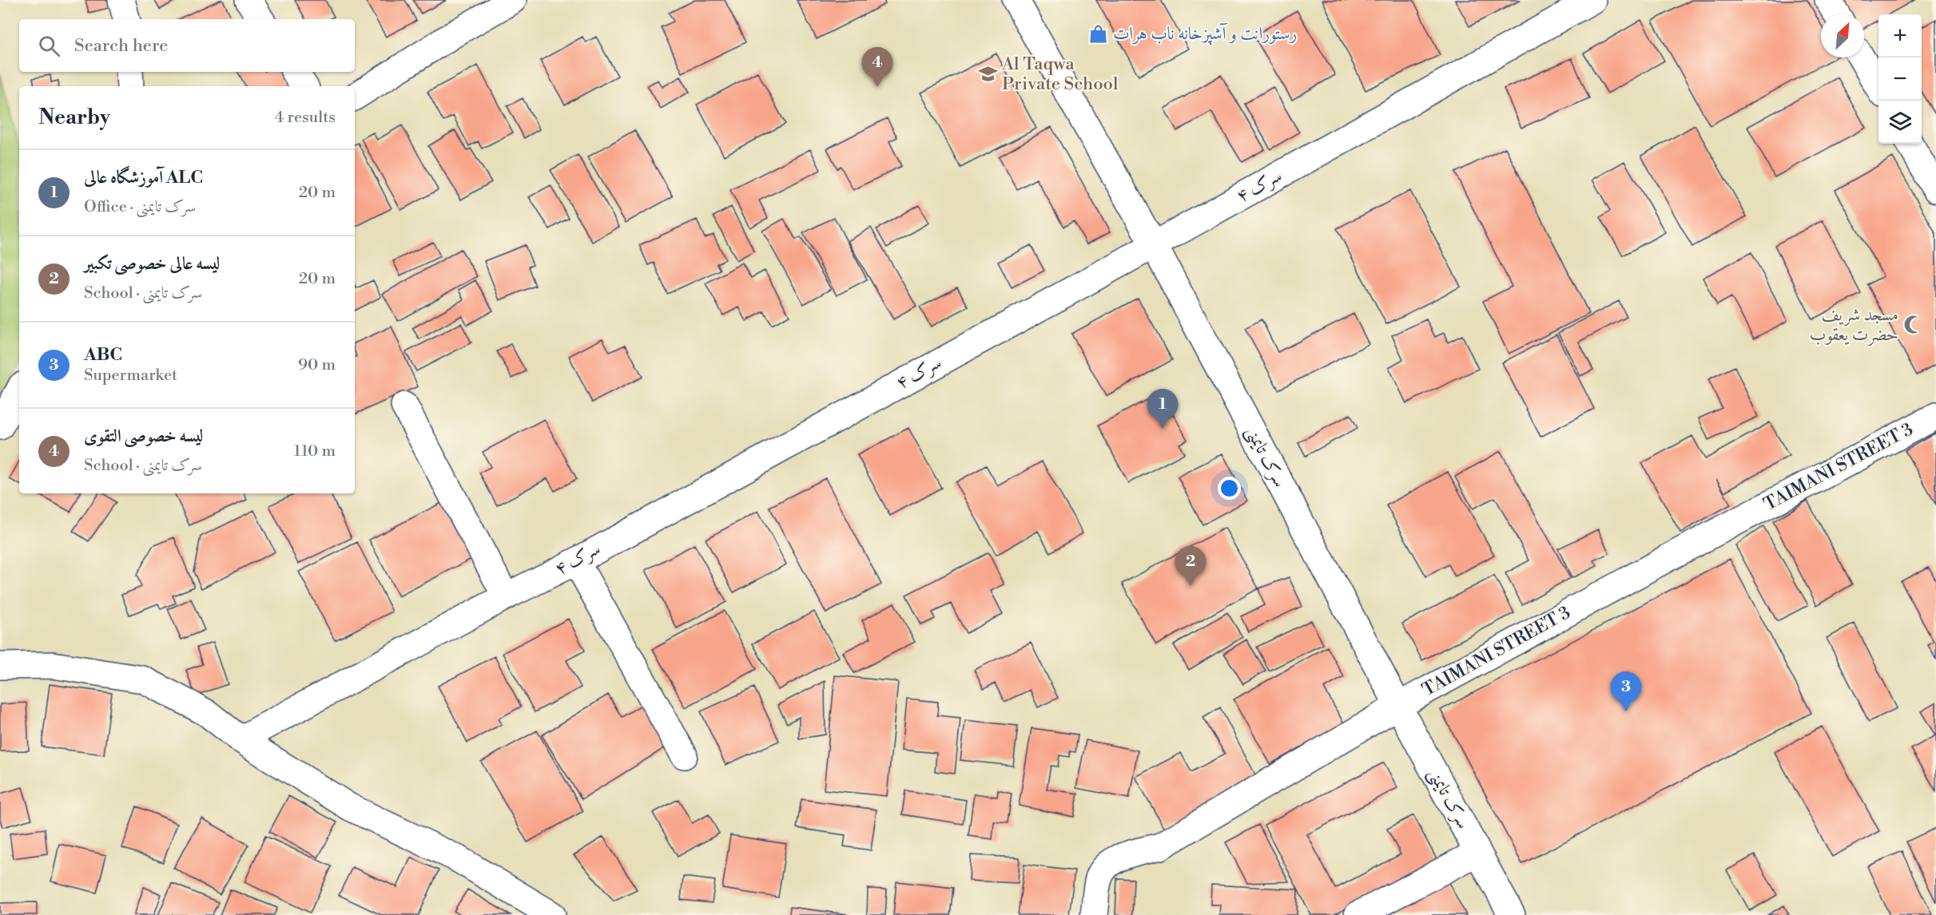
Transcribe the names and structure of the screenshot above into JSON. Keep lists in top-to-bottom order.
{
  "streets": {
    "street": ["سرک ۴", "سرک تایمنی", "TAIMANI STREET 3"]
  },
  "crossings": [
    ["سرک ۴", "سرک تایمنی"],
    ["سرک تایمنی", "TAIMANI STREET 3"]
  ],
  "places": {
    "shop": ["رستورانت و آشپزخانه ناب هرات"],
    "school or university": ["Al Taqwa Private School"],
    "mosque": ["مسجد شریف حضرت یعقوب"]
  },
  "north": "top right",
  "page": {
    "map_buttons": ["+", "−"],
    "search": "Search here",
    "pins": [
      "4",
      "1",
      "2",
      "3"
    ],
    "heading": ["Nearby", "4 results"],
    "list": [
      {
        "mark": "1",
        "name": "آموزشگاه عالی ALC",
        "note": "Office · سرک تایمنی",
        "value": "20 m"
      },
      {
        "mark": "2",
        "name": "لیسه عالی خصوصی تکبیر",
        "note": "School · سرک تایمنی",
        "value": "20 m"
      },
      {
        "mark": "3",
        "name": "ABC",
        "note": "Supermarket",
        "value": "90 m"
      },
      {
        "mark": "4",
        "name": "لیسه خصوصی التقوی",
        "note": "School · سرک تایمنی",
        "value": "110 m"
      }
    ]
  }
}
